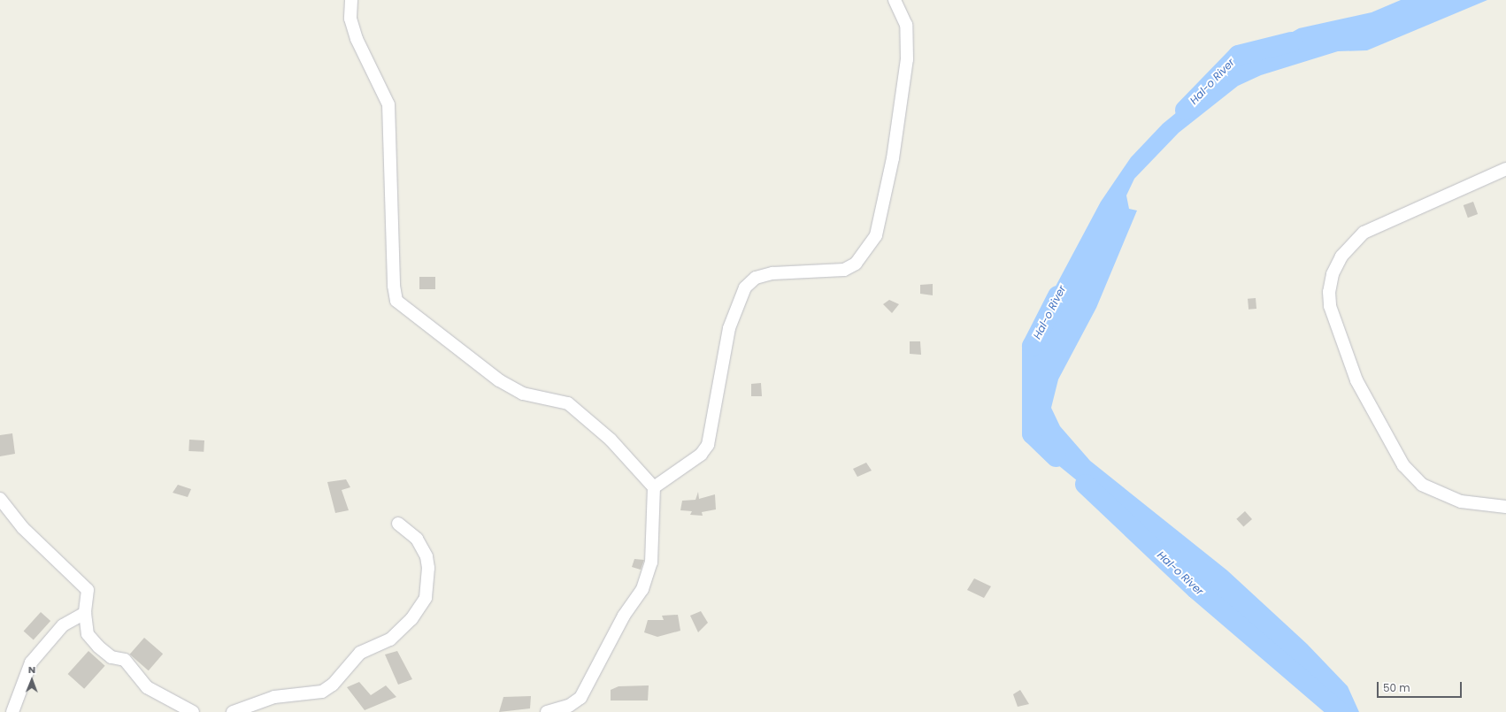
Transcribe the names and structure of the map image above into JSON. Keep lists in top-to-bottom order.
{
  "water": ["Hal-o River"],
  "scale_bar": "50 m",
  "north": "top"
}
